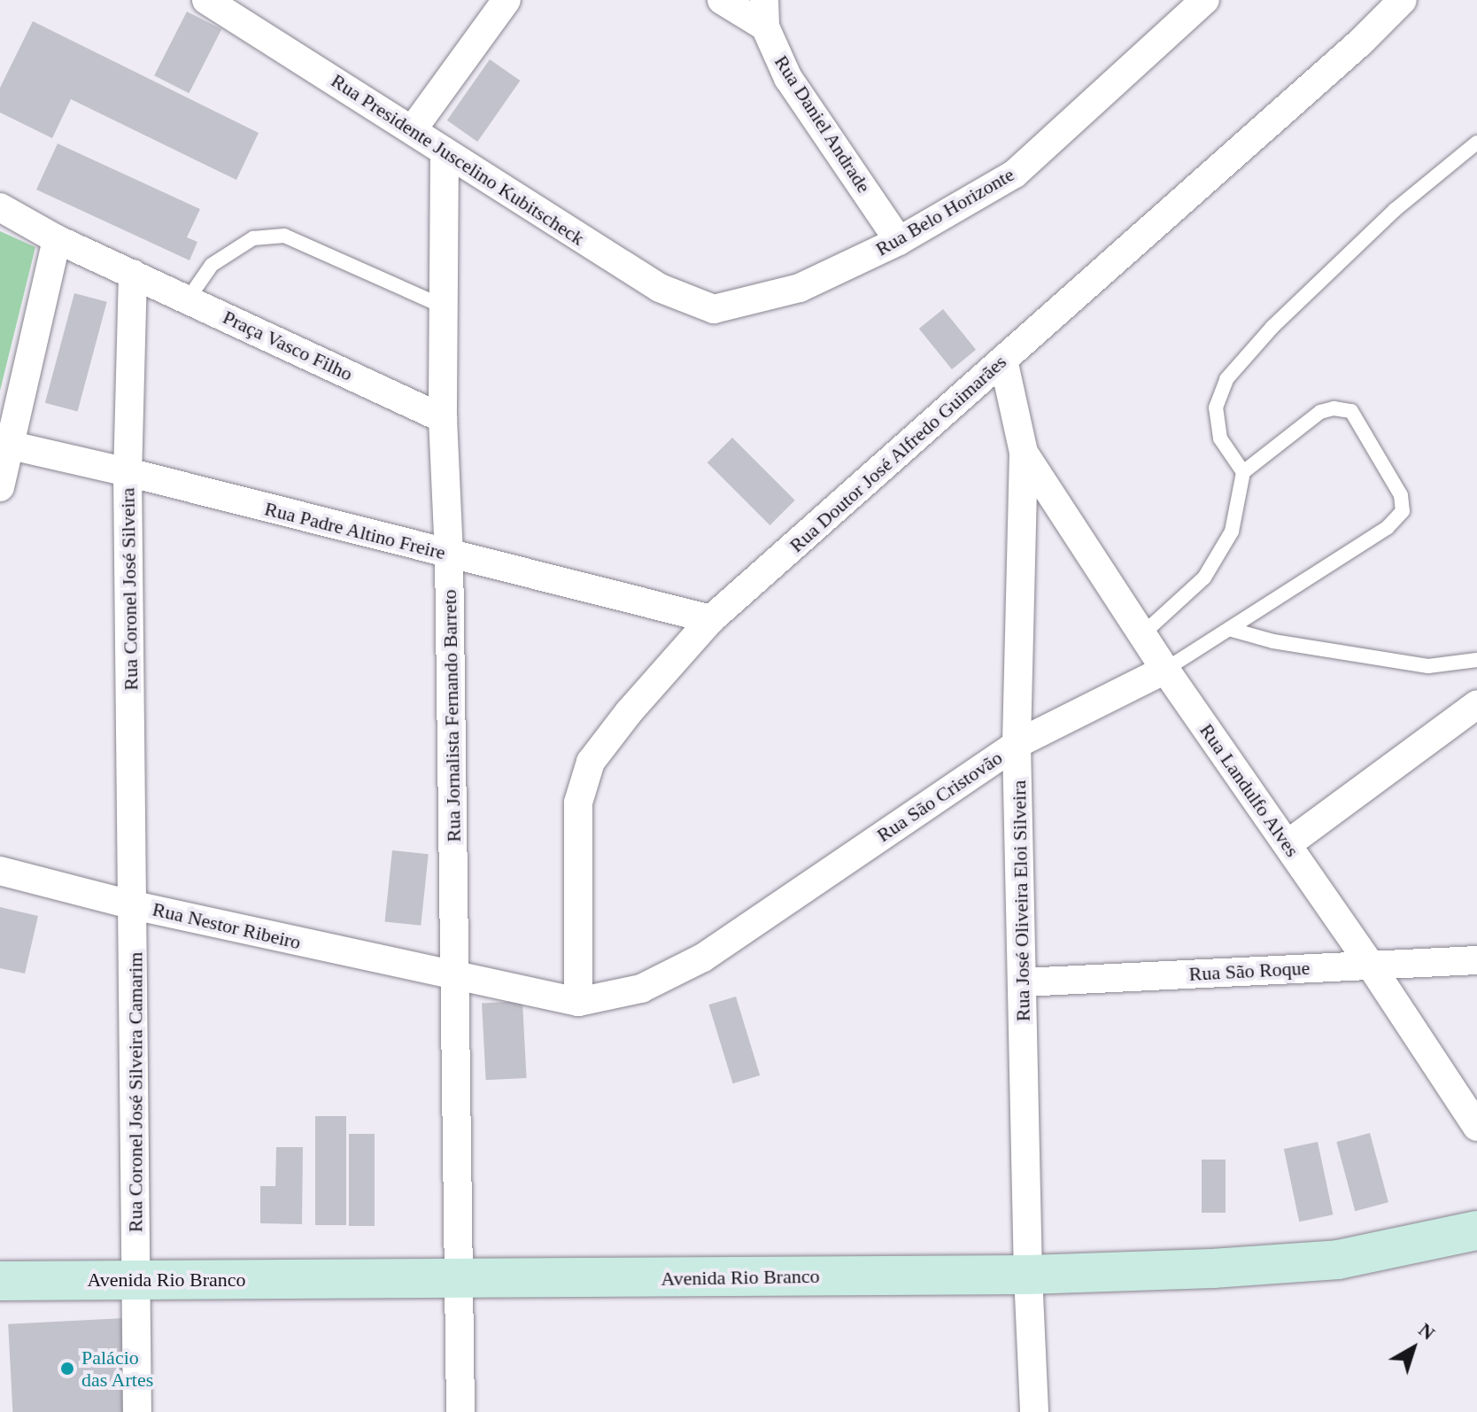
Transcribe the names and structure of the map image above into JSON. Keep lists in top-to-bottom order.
{
  "streets": {
    "main road": ["Avenida Rio Branco"],
    "street": [
      "Rua Daniel Andrade",
      "Rua Presidente Juscelino Kubitscheck",
      "Rua Belo Horizonte",
      "Praça Vasco Filho",
      "Rua Doutor José Alfredo Guimarães",
      "Rua Padre Altino Freire",
      "Rua Coronel José Silveira",
      "Rua Jornalista Fernando Barreto",
      "Rua Landulfo Alves",
      "Rua São Cristovão",
      "Rua José Oliveira Eloi Silveira",
      "Rua Nestor Ribeiro",
      "Rua São Roque",
      "Rua Coronel José Silveira Camarim"
    ]
  },
  "crossings": [
    ["Rua Daniel Andrade", "Rua Belo Horizonte"],
    ["Rua Presidente Juscelino Kubitscheck", "Rua Belo Horizonte"],
    ["Rua Presidente Juscelino Kubitscheck", "Rua Jornalista Fernando Barreto"],
    ["Praça Vasco Filho", "Rua Coronel José Silveira"],
    ["Praça Vasco Filho", "Rua Jornalista Fernando Barreto"],
    ["Rua Doutor José Alfredo Guimarães", "Rua Padre Altino Freire"],
    ["Rua Doutor José Alfredo Guimarães", "Rua São Cristovão"],
    ["Rua Doutor José Alfredo Guimarães", "Rua José Oliveira Eloi Silveira"],
    ["Rua Padre Altino Freire", "Rua Coronel José Silveira"],
    ["Rua Padre Altino Freire", "Rua Jornalista Fernando Barreto"],
    ["Rua Coronel José Silveira", "Rua Nestor Ribeiro"],
    ["Rua Coronel José Silveira", "Rua Coronel José Silveira Camarim"],
    ["Rua Jornalista Fernando Barreto", "Rua São Cristovão"],
    ["Rua Jornalista Fernando Barreto", "Rua Nestor Ribeiro"],
    ["Rua Jornalista Fernando Barreto", "Avenida Rio Branco"],
    ["Rua Landulfo Alves", "Rua São Cristovão"],
    ["Rua Landulfo Alves", "Rua José Oliveira Eloi Silveira"],
    ["Rua Landulfo Alves", "Rua São Roque"],
    ["Rua São Cristovão", "Rua José Oliveira Eloi Silveira"],
    ["Rua São Cristovão", "Rua Nestor Ribeiro"],
    ["Rua José Oliveira Eloi Silveira", "Rua São Roque"],
    ["Rua José Oliveira Eloi Silveira", "Avenida Rio Branco"],
    ["Rua Nestor Ribeiro", "Rua Coronel José Silveira Camarim"],
    ["Rua Coronel José Silveira Camarim", "Avenida Rio Branco"]
  ],
  "places": ["Palácio das Artes"],
  "north": "top right"
}
